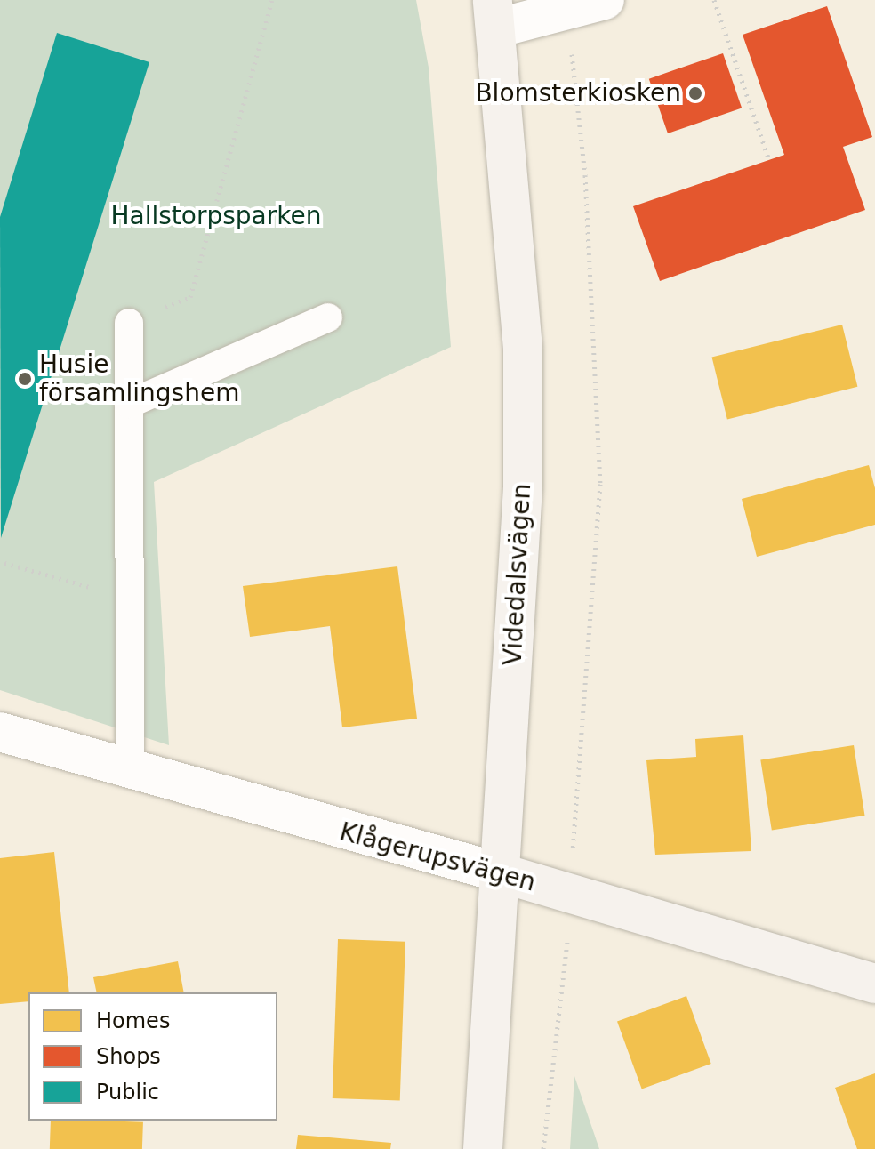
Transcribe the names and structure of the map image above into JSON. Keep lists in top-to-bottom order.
{
  "streets": {
    "street": ["Videdalsvägen", "Klågerupsvägen"]
  },
  "crossings": [
    ["Videdalsvägen", "Klågerupsvägen"]
  ],
  "parks": ["Hallstorpsparken"],
  "places": ["Blomsterkiosken", "Husie församlingshem"],
  "legend": ["Homes", "Shops", "Public"]
}
